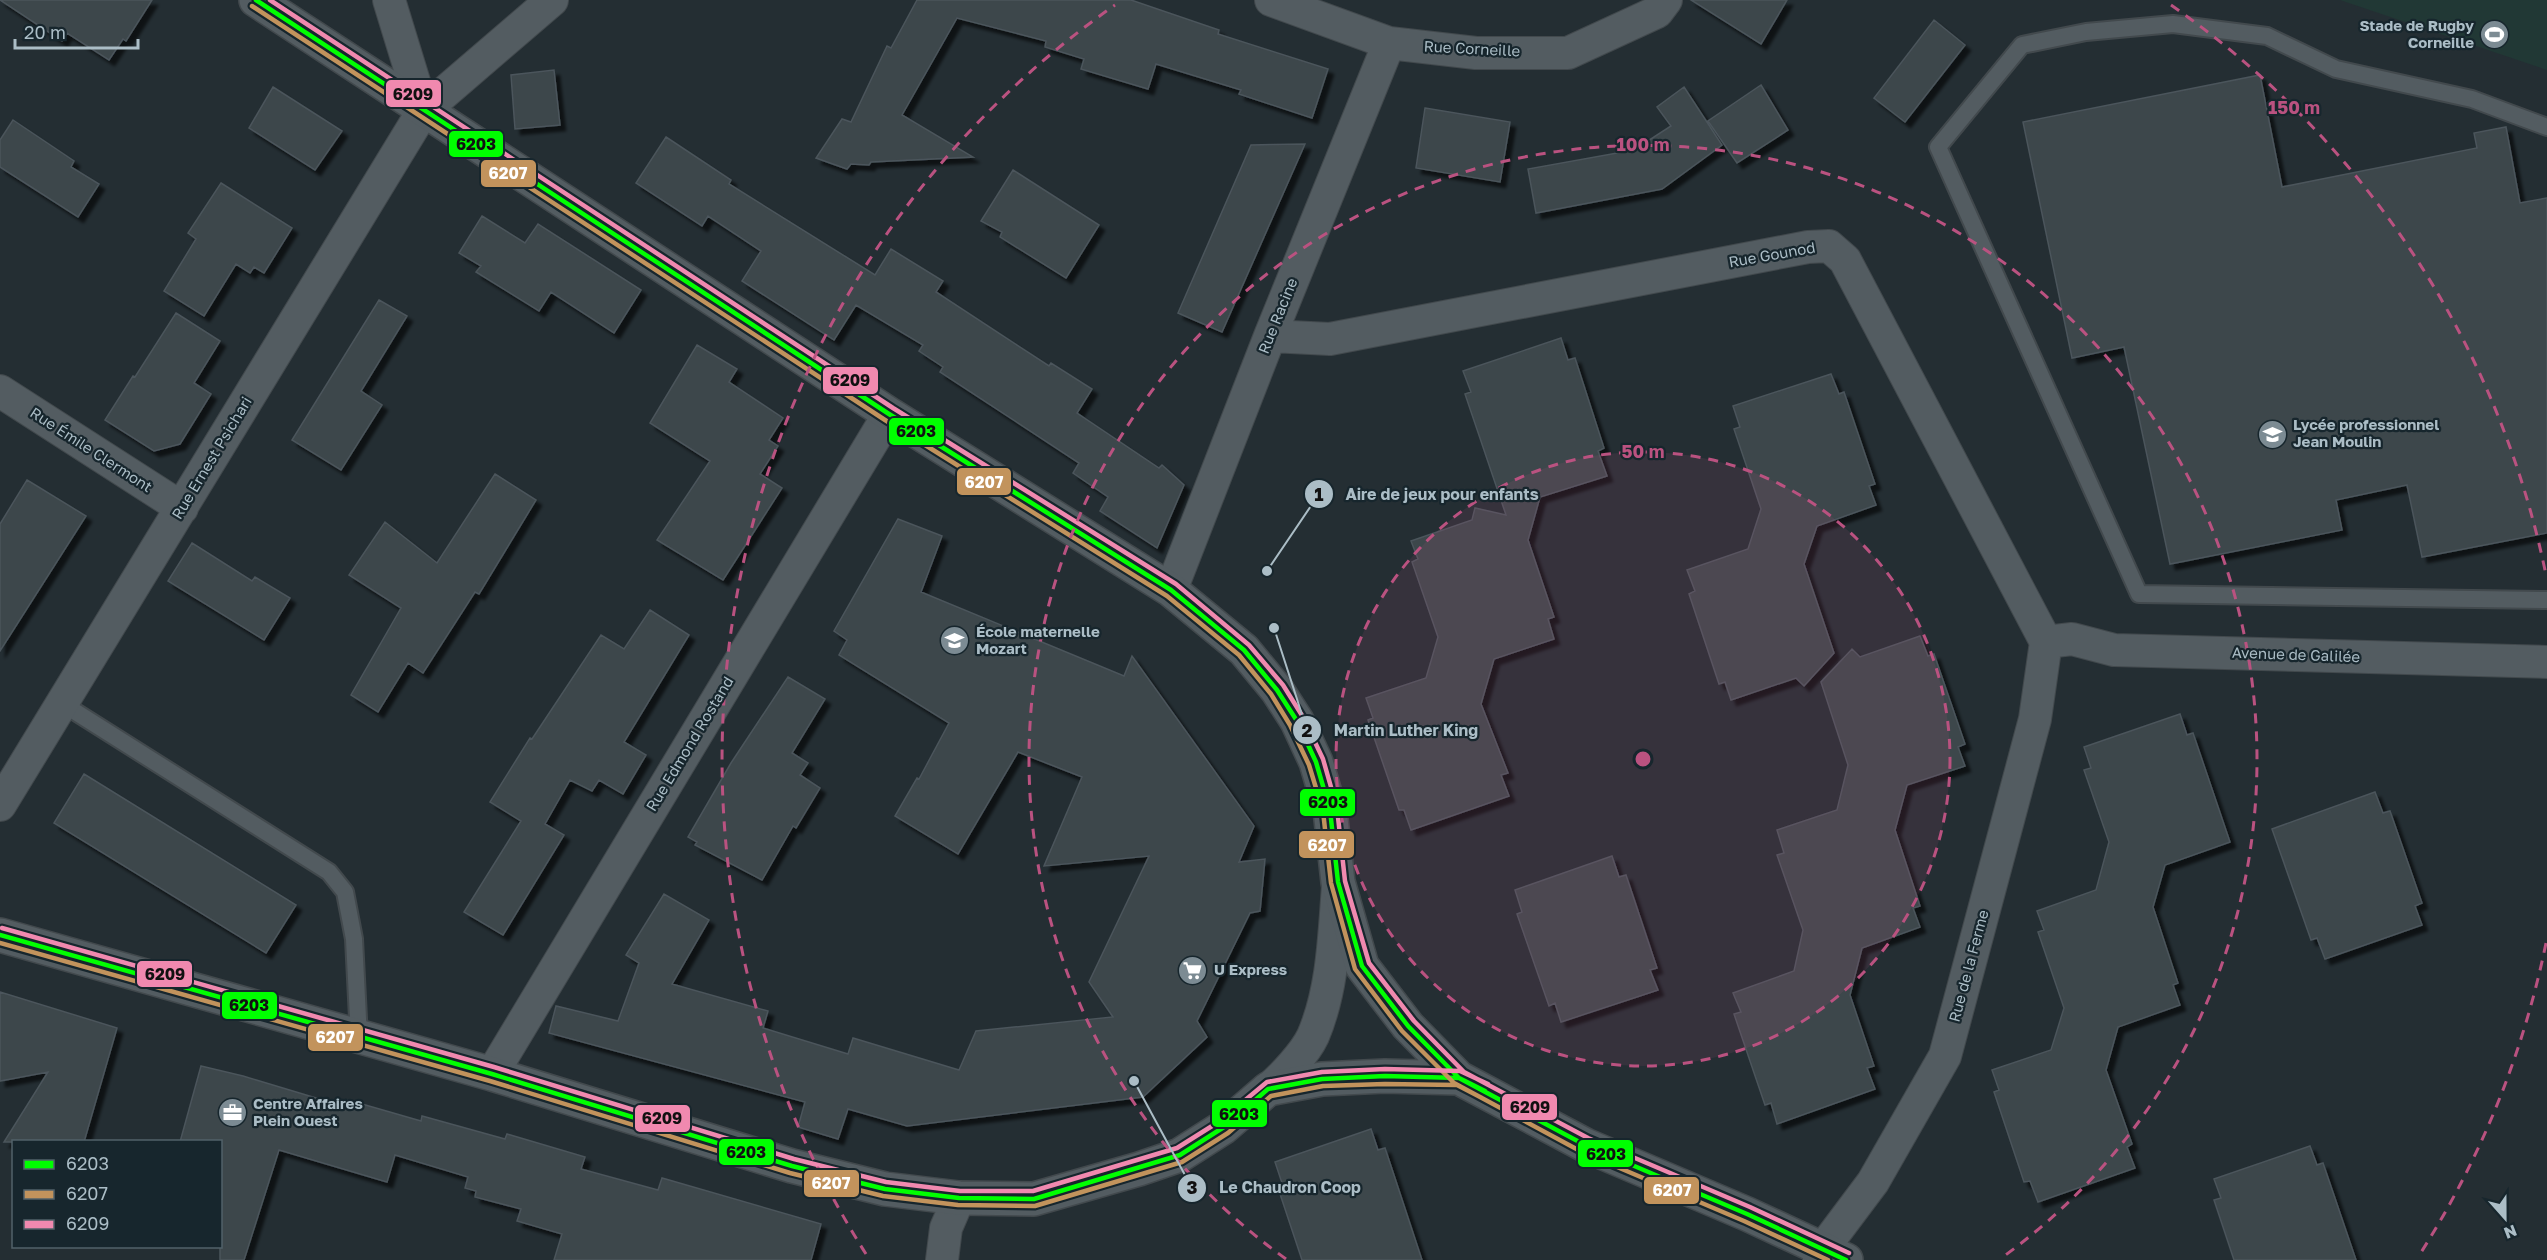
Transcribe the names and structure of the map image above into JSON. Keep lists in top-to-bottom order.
{
  "streets": {
    "street": [
      "Rue Corneille",
      "Rue Gounod",
      "Rue Racine",
      "Rue Émile Clermont",
      "Rue Ernest Psichari",
      "Avenue de Galilée",
      "Rue Edmond Rostand",
      "Rue de la Ferme"
    ]
  },
  "crossings": [
    ["Rue Corneille", "Rue Racine"],
    ["Rue Gounod", "Rue Racine"],
    ["Rue Gounod", "Avenue de Galilée"],
    ["Rue Gounod", "Rue de la Ferme"],
    ["Rue Émile Clermont", "Rue Ernest Psichari"],
    ["Avenue de Galilée", "Rue de la Ferme"]
  ],
  "places": {
    "sports": ["Stade de Rugby Corneille"],
    "school or university": ["Lycée professionnel Jean Moulin", "École maternelle Mozart"],
    "other": ["Aire de jeux pour enfants", "Martin Luther King", "Le Chaudron Coop"],
    "supermarket": ["U Express"],
    "office": ["Centre Affaires Plein Ouest"]
  },
  "lines": ["transit line 6203", "transit line 6209", "transit line 6207"],
  "legend": ["6203", "6207", "6209"],
  "scale_bar": "20 m",
  "north": "bottom",
  "rings": ["150 m", "100 m", "50 m"]
}
